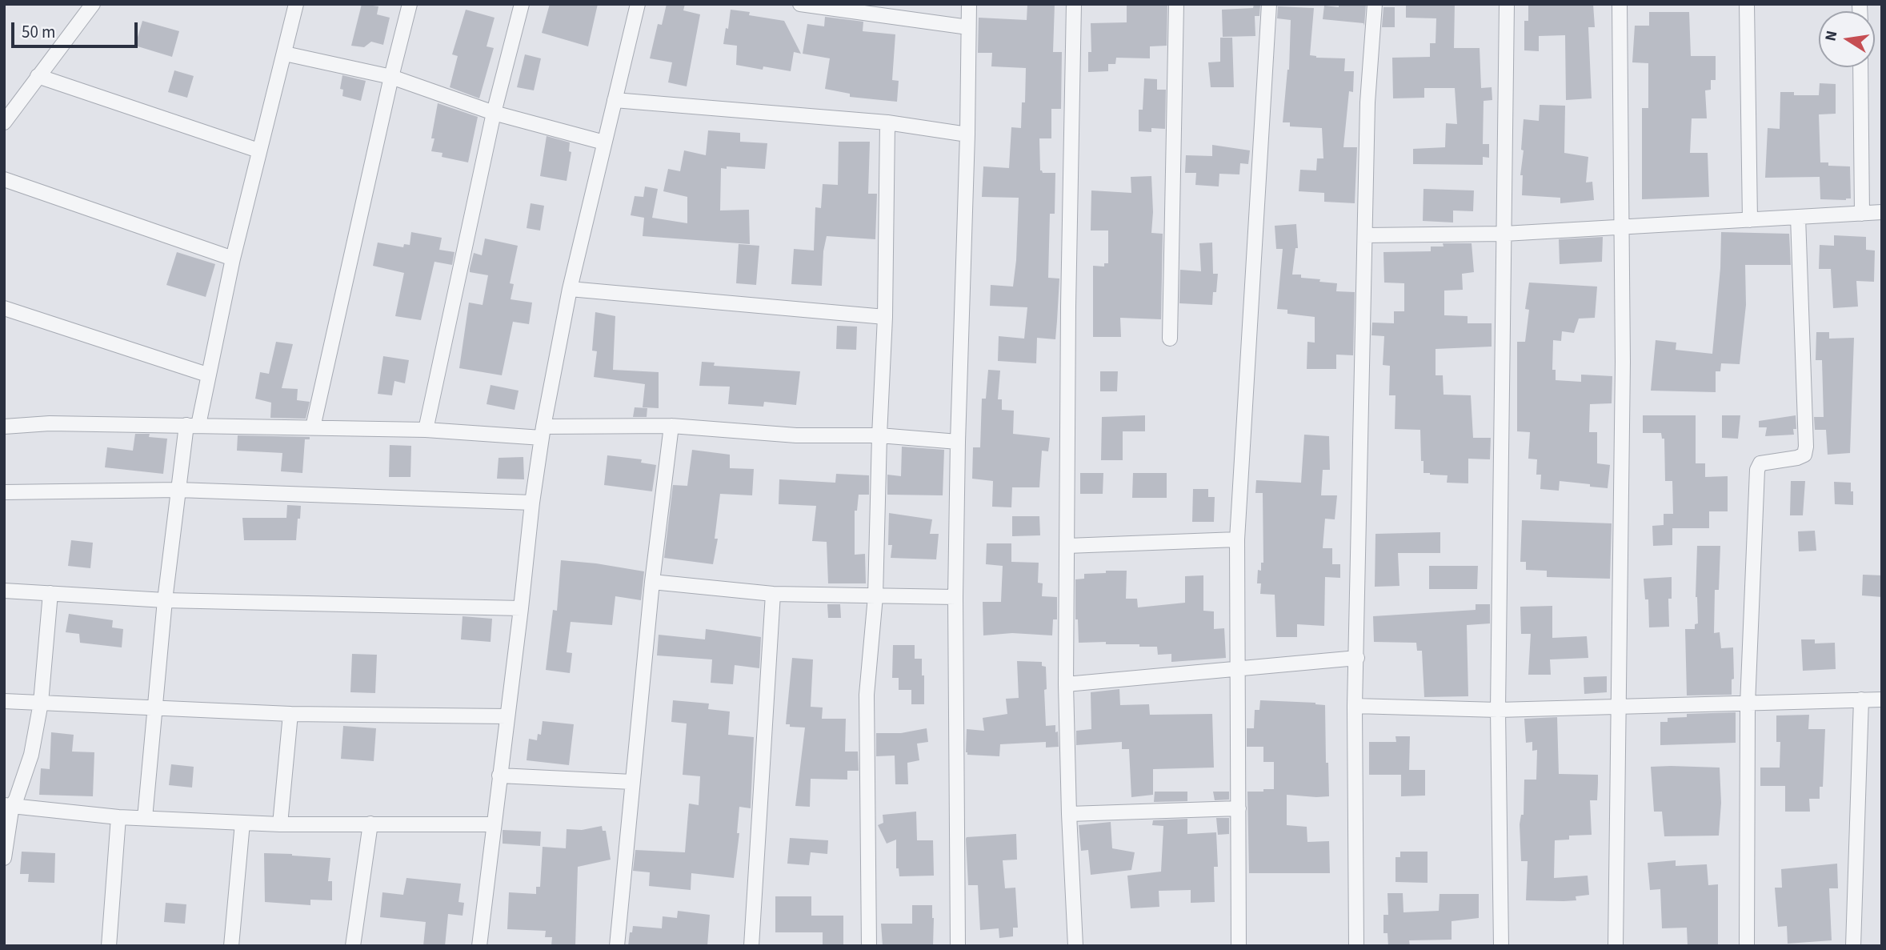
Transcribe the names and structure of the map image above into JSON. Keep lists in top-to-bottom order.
{
  "scale_bar": "50 m",
  "north": "left"
}
